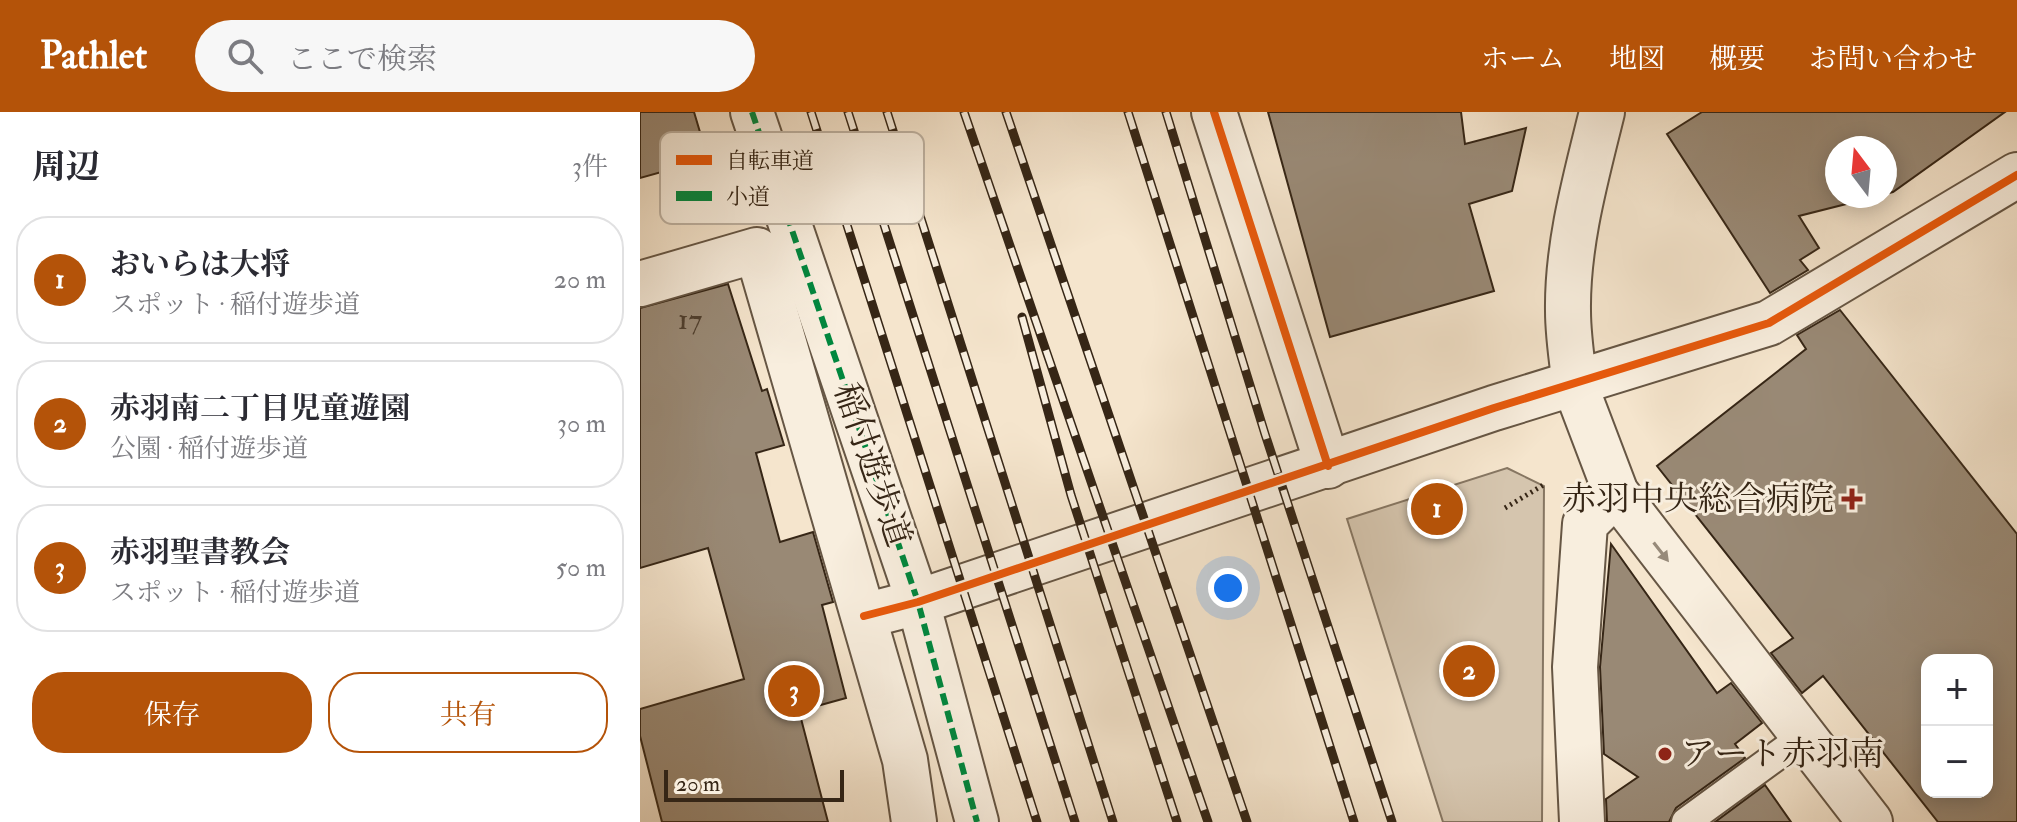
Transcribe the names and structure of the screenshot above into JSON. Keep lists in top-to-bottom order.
{
  "streets": {
    "street": ["稲付遊歩道"]
  },
  "places": {
    "health": ["赤羽中央総合病院"],
    "other": ["アート赤羽南"]
  },
  "house_numbers": ["17"],
  "legend": ["自転車道", "小道"],
  "scale_bar": "20 m",
  "north": "top",
  "page": {
    "header": "Pathlet",
    "search": "ここで検索",
    "nav": [
      "ホーム",
      "地図",
      "概要",
      "お問い合わせ"
    ],
    "heading": ["周辺", "3件"],
    "list": [
      {
        "mark": "1",
        "name": "おいらは大将",
        "note": "スポット · 稲付遊歩道",
        "value": "20 m"
      },
      {
        "mark": "2",
        "name": "赤羽南二丁目児童遊園",
        "note": "公園 · 稲付遊歩道",
        "value": "30 m"
      },
      {
        "mark": "3",
        "name": "赤羽聖書教会",
        "note": "スポット · 稲付遊歩道",
        "value": "50 m"
      }
    ],
    "pins": ["1", "2", "3"],
    "buttons": ["保存", "共有"],
    "map_buttons": ["+", "−"],
    "scale": "20 m"
  }
}
